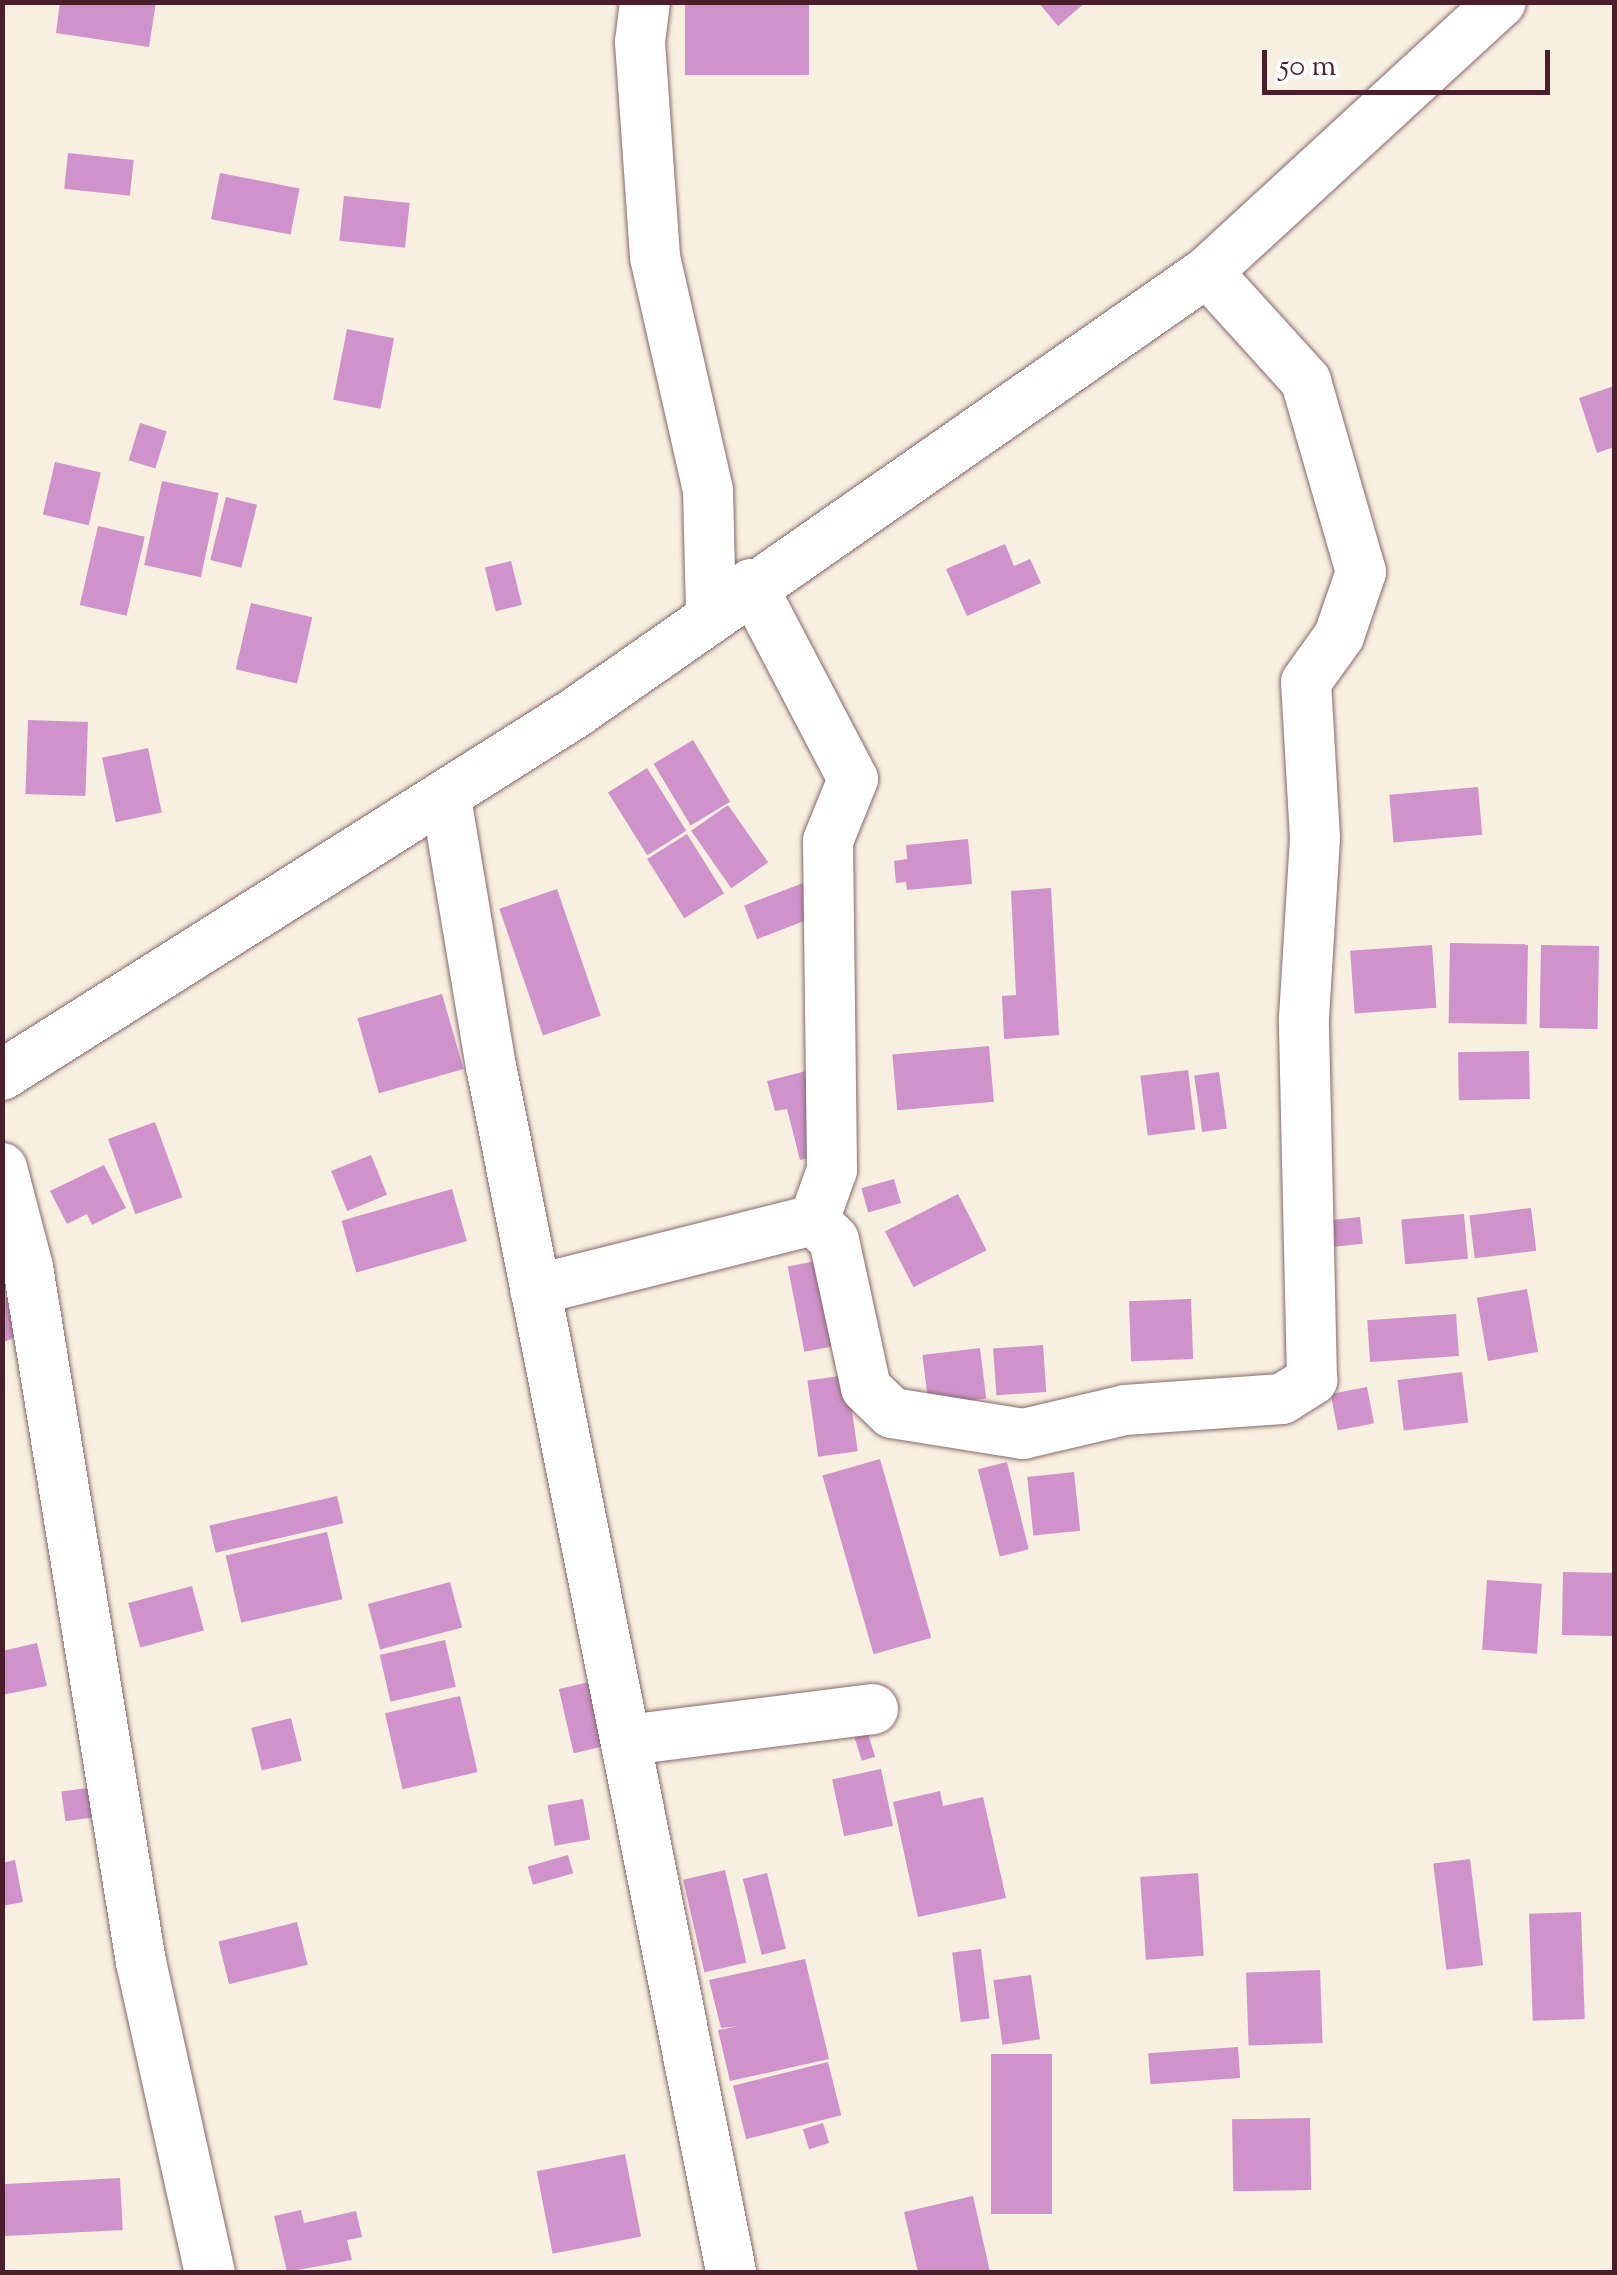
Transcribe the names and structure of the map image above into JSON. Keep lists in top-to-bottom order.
{
  "scale_bar": "50 m"
}
